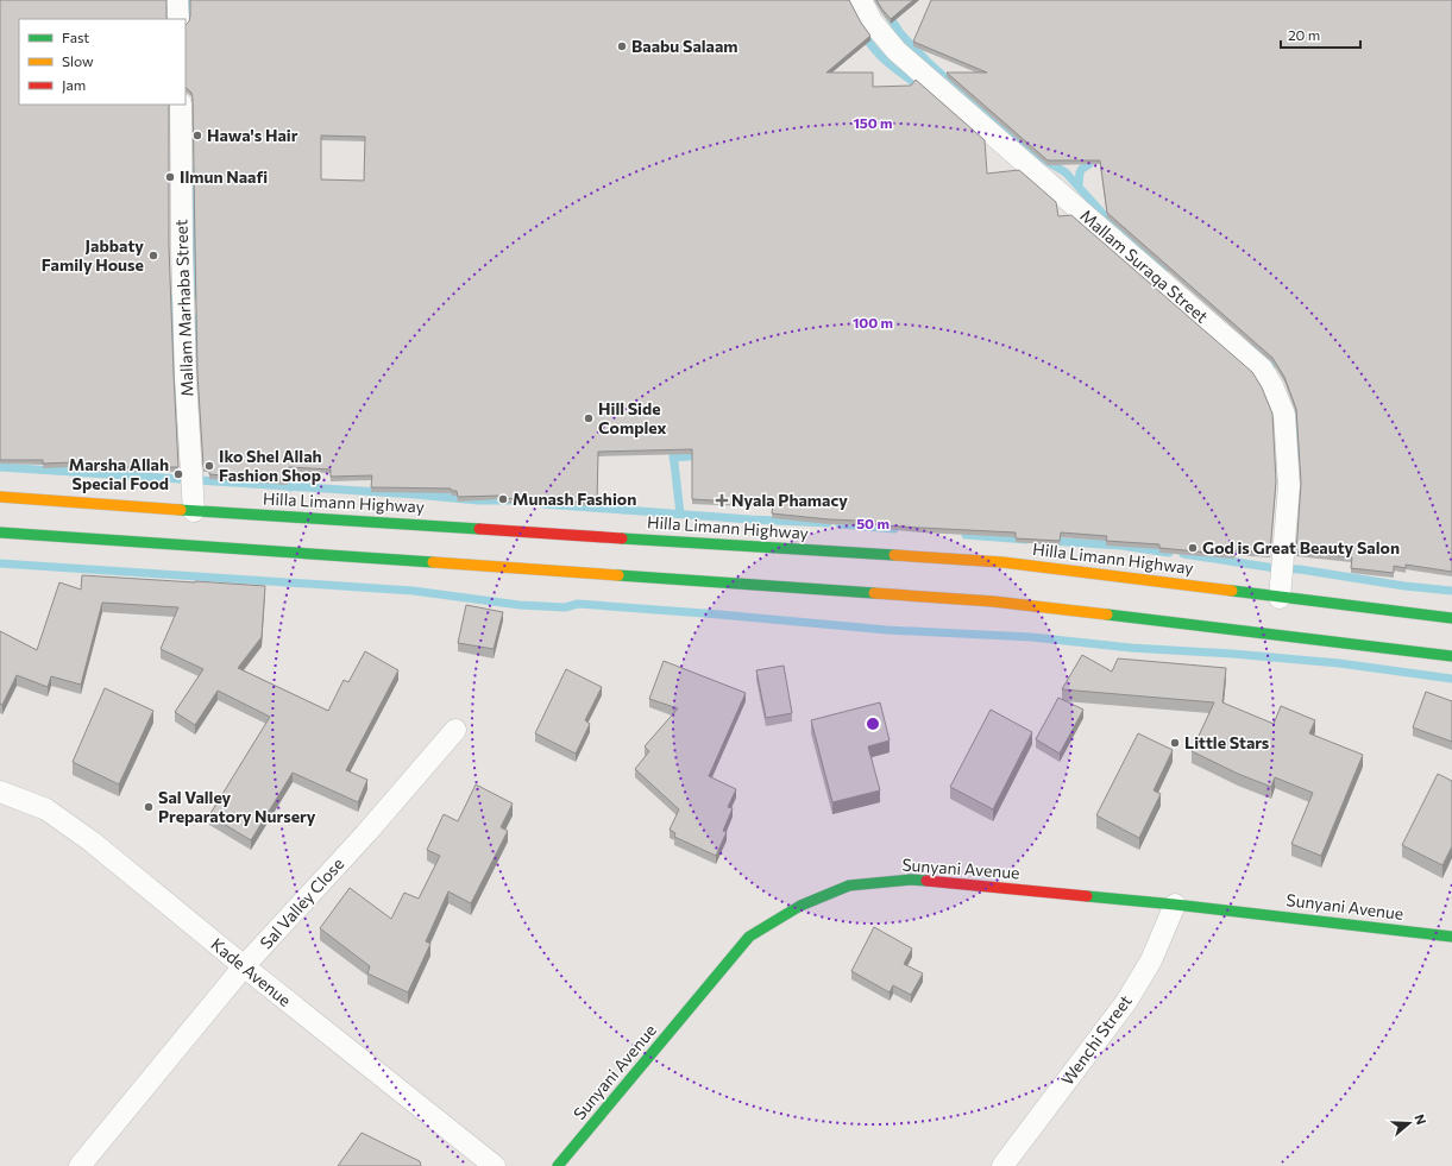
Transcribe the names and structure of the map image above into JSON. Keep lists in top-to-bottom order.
{
  "streets": {
    "main road": ["Hilla Limann Highway", "Sunyani Avenue"],
    "street": [
      "Mallam Suraqa Street",
      "Mallam Marhaba Street",
      "Sal Valley Close",
      "Kade Avenue",
      "Wenchi Street"
    ]
  },
  "crossings": [
    ["Mallam Suraqa Street", "Hilla Limann Highway"],
    ["Mallam Marhaba Street", "Hilla Limann Highway"],
    ["Sunyani Avenue", "Wenchi Street"],
    ["Sal Valley Close", "Kade Avenue"]
  ],
  "places": {
    "other": [
      "Baabu Salaam",
      "Hawa's Hair",
      "Ilmun Naafi",
      "Jabbaty Family House",
      "Hill Side Complex",
      "Iko Shel Allah Fashion Shop",
      "Marsha Allah Special Food",
      "Munash Fashion",
      "God is Great Beauty Salon",
      "Little Stars",
      "Sal Valley Preparatory Nursery"
    ],
    "health": ["Nyala Phamacy"]
  },
  "legend": ["Fast", "Slow", "Jam"],
  "scale_bar": "20 m",
  "north": "right",
  "rings": ["150 m", "100 m", "50 m"]
}
